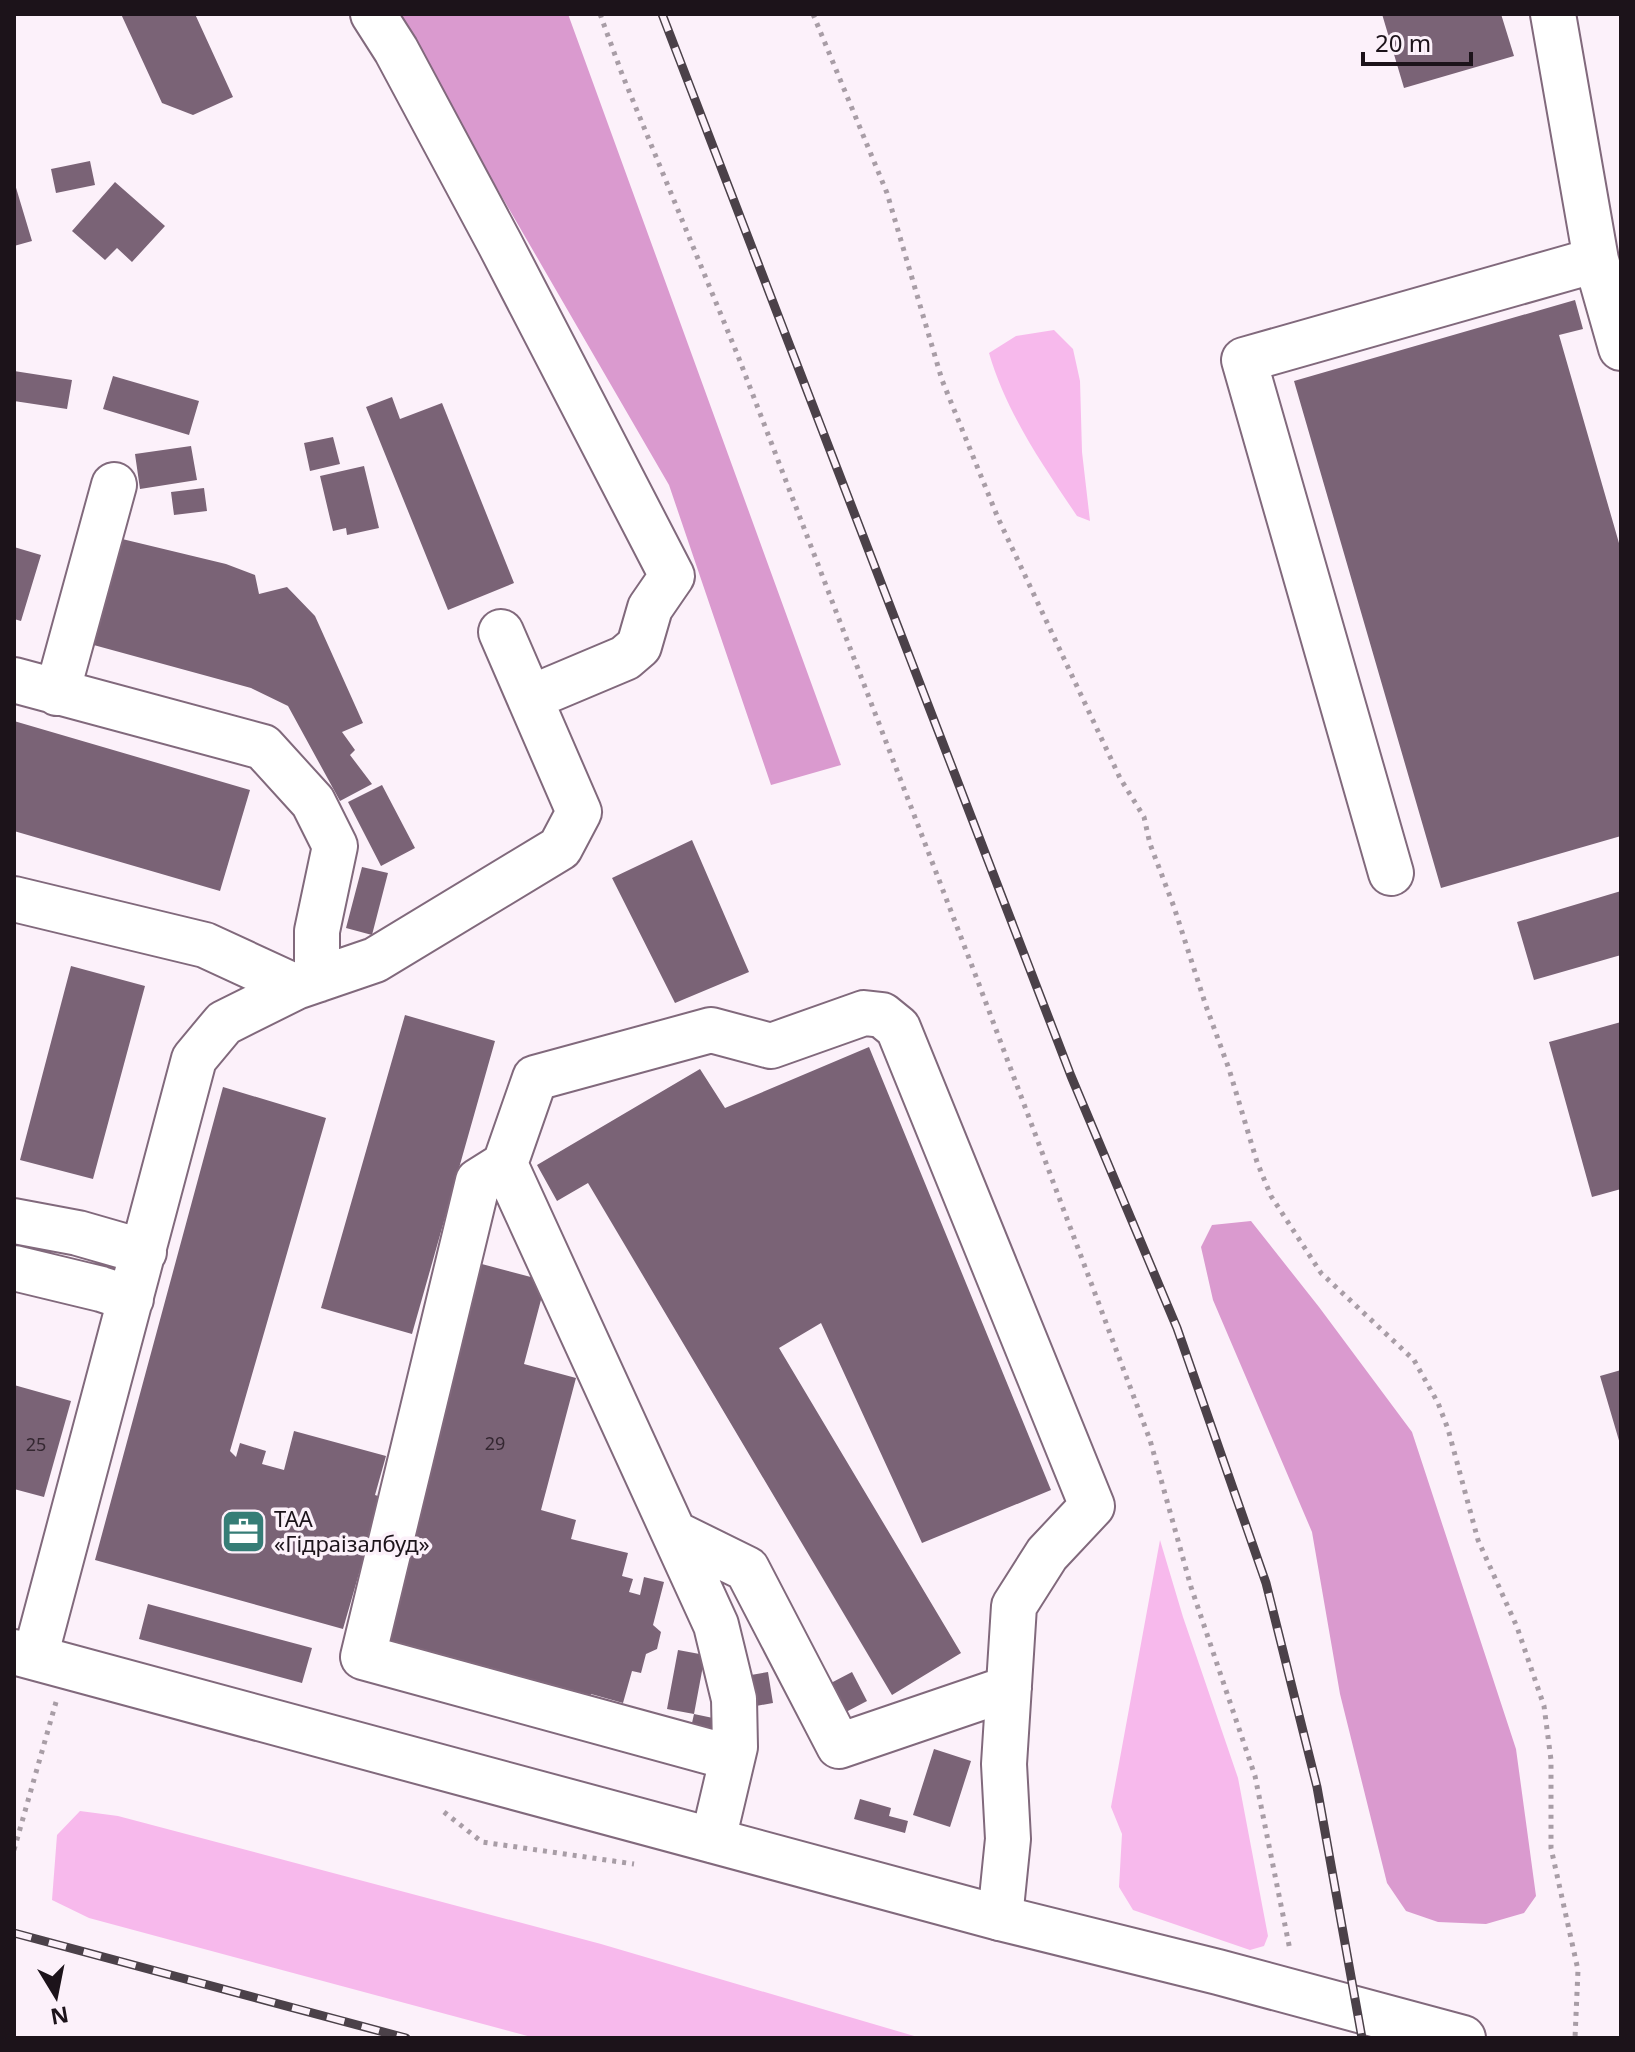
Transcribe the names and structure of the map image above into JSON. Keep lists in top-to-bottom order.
{
  "places": {
    "office": ["ТАА «Гідраізалбуд»"]
  },
  "house_numbers": ["29", "25"],
  "scale_bar": "20 m",
  "north": "bottom"
}
